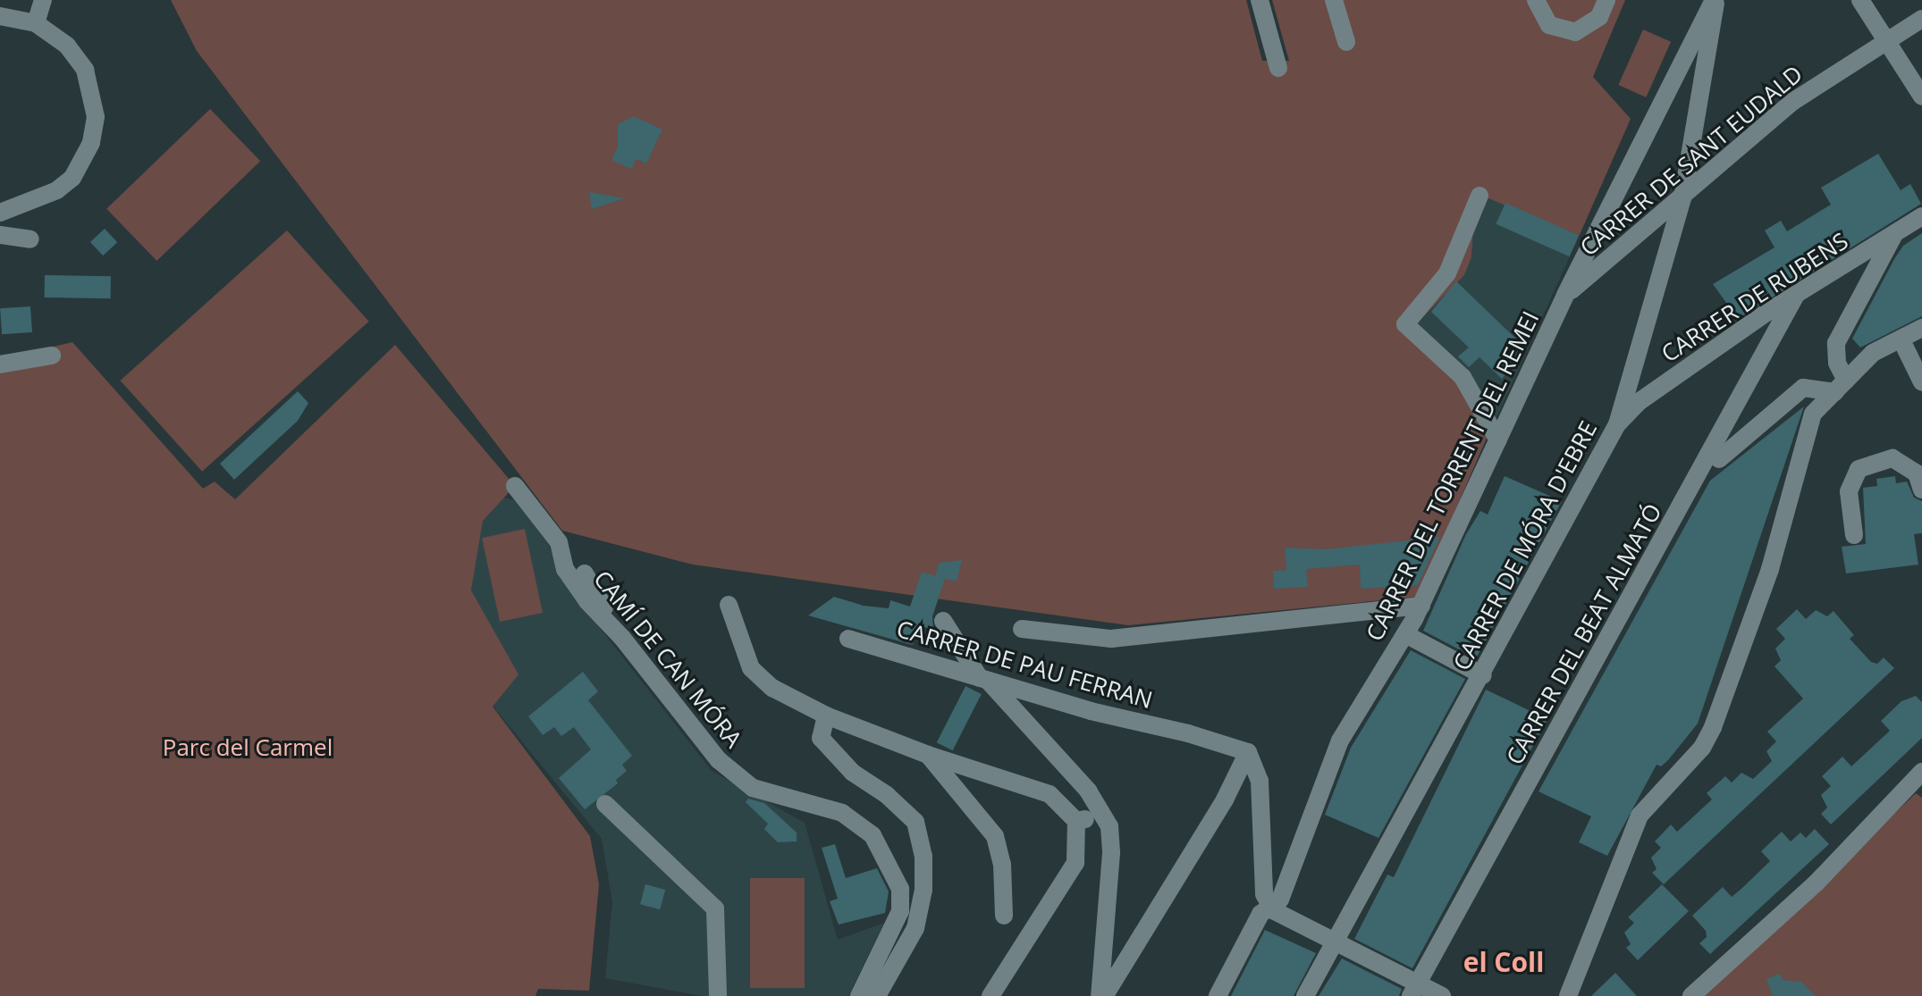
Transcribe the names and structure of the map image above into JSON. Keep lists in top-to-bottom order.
{
  "streets": {
    "street": [
      "CARRER DE SANT EUDALD",
      "CARRER DE RUBENS",
      "CARRER DEL TORRENT DEL REMEI",
      "CARRER DE MÓRA D'EBRE",
      "CARRER DEL BEAT ALMATÓ",
      "CAMÍ DE CAN MÓRA",
      "CARRER DE PAU FERRAN"
    ]
  },
  "crossings": [
    ["CARRER DE SANT EUDALD", "CARRER DEL TORRENT DEL REMEI"],
    ["CARRER DE SANT EUDALD", "CARRER DE MÓRA D'EBRE"],
    ["CARRER DE RUBENS", "CARRER DE MÓRA D'EBRE"],
    ["CARRER DE RUBENS", "CARRER DEL BEAT ALMATÓ"],
    ["CARRER DEL TORRENT DEL REMEI", "CARRER DE MÓRA D'EBRE"]
  ],
  "districts": ["el Coll"],
  "parks": ["Parc del Carmel"]
}
